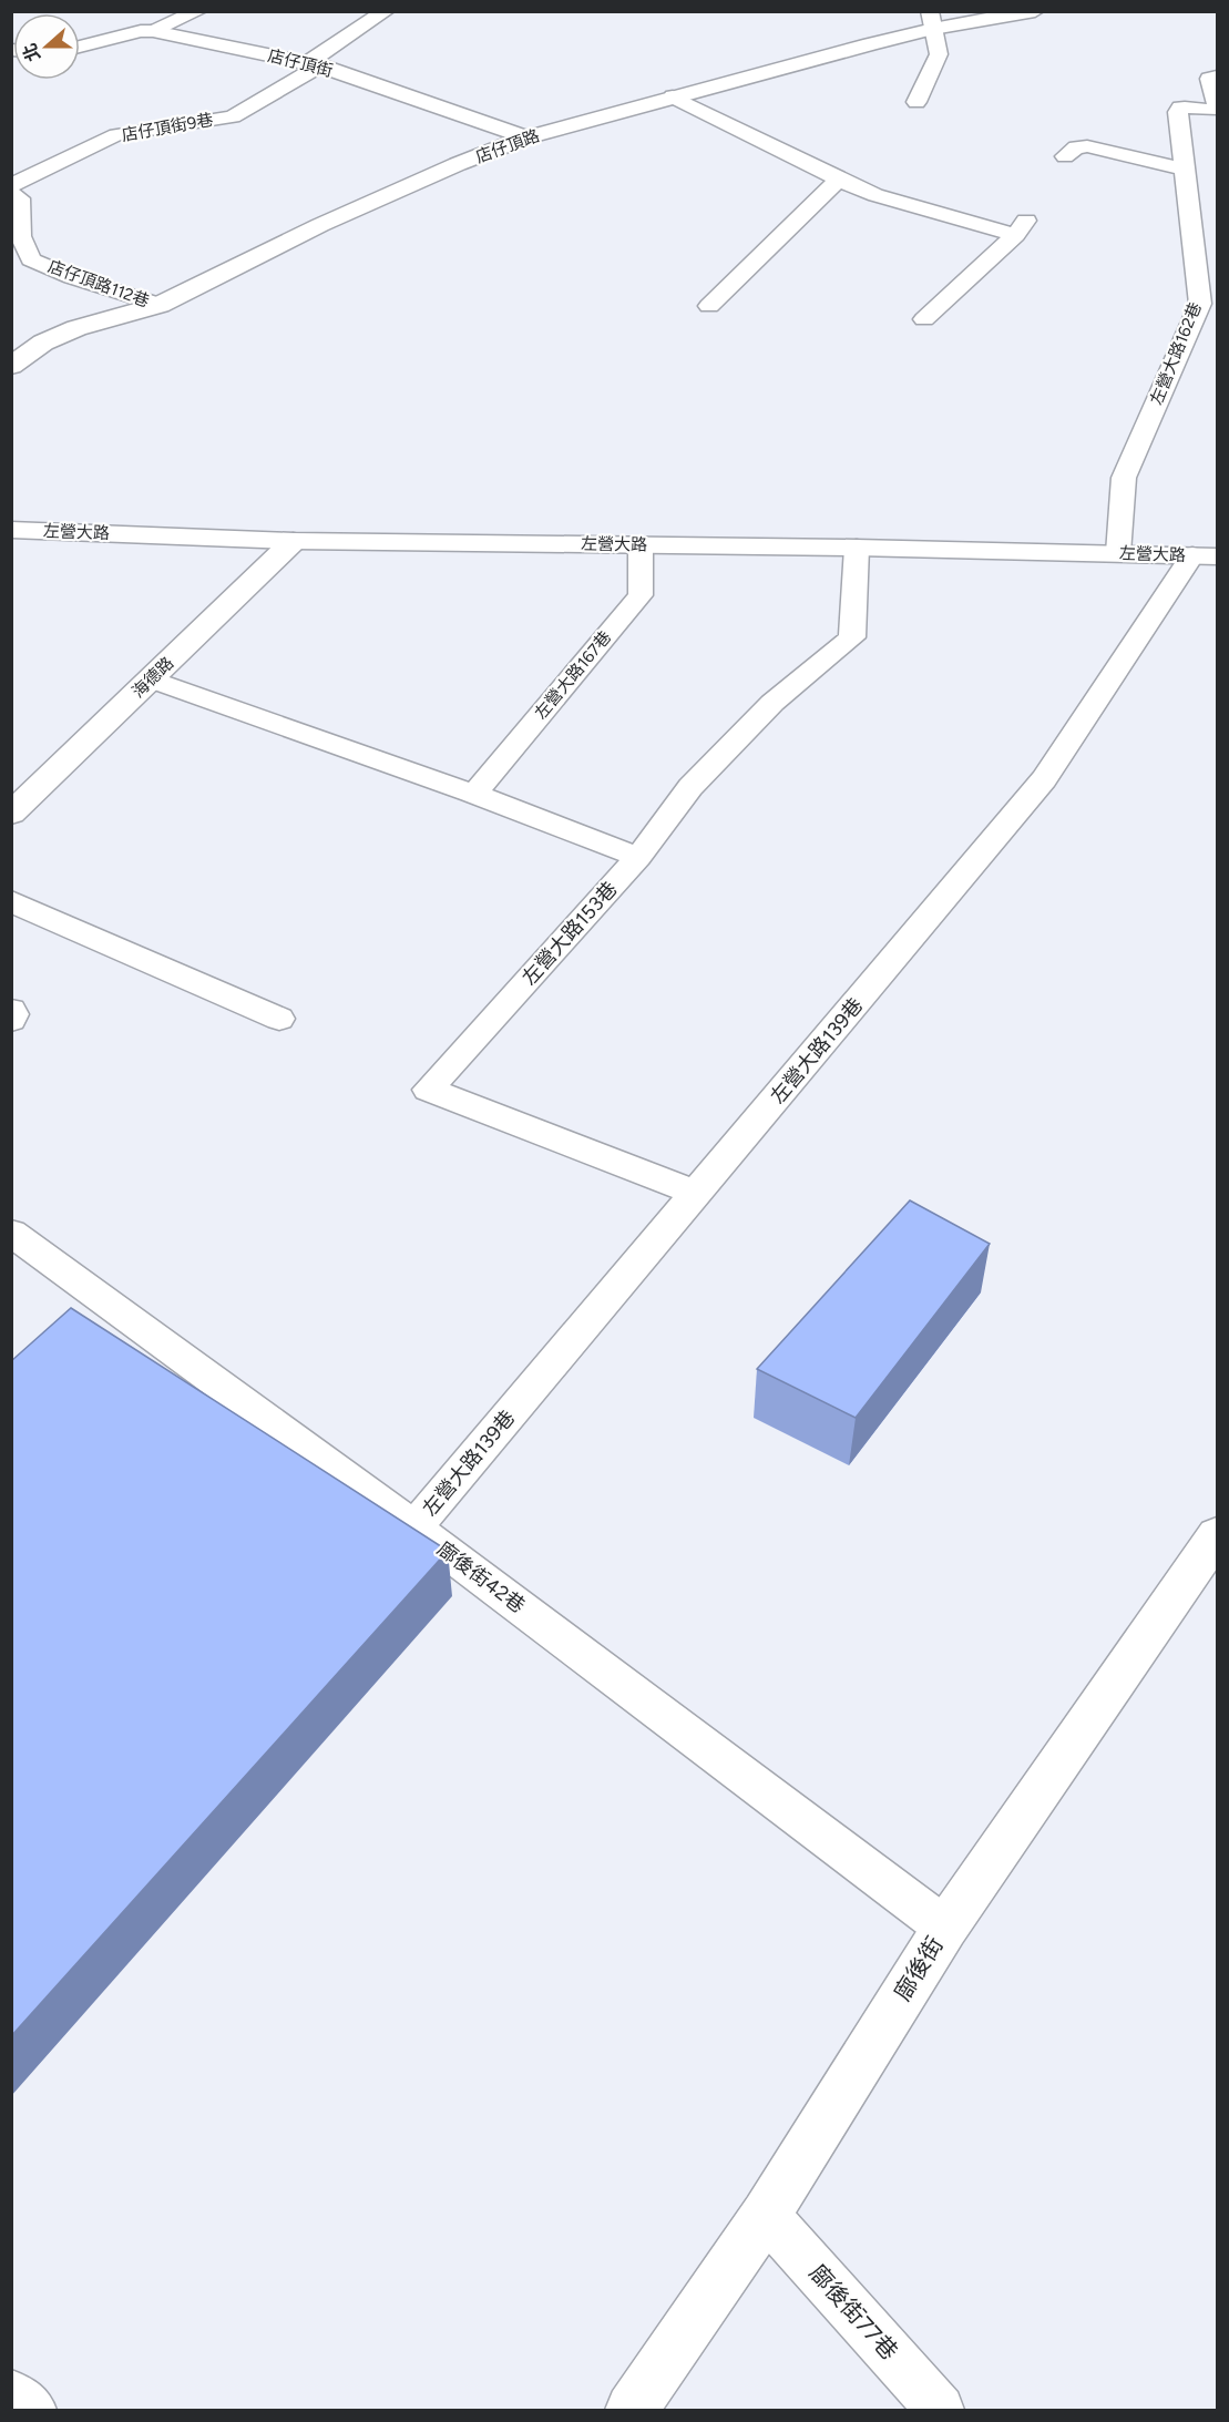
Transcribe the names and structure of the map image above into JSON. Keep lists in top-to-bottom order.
{
  "streets": {
    "street": [
      "店仔頂街",
      "店仔頂路",
      "左營大路",
      "海德路",
      "廍後街"
    ],
    "lane": [
      "店仔頂街9巷",
      "店仔頂路112巷",
      "左營大路162巷",
      "左營大路167巷",
      "左營大路153巷",
      "左營大路139巷",
      "廍後街42巷",
      "廍後街77巷"
    ]
  },
  "crossings": [
    ["店仔頂街", "店仔頂街9巷"],
    ["店仔頂街", "店仔頂路"],
    ["店仔頂路", "店仔頂路112巷"],
    ["左營大路162巷", "左營大路"],
    ["左營大路", "左營大路167巷"],
    ["左營大路", "海德路"],
    ["左營大路", "左營大路153巷"],
    ["左營大路", "左營大路139巷"],
    ["左營大路153巷", "左營大路139巷"],
    ["左營大路139巷", "廍後街42巷"],
    ["廍後街42巷", "廍後街"],
    ["廍後街", "廍後街77巷"]
  ],
  "north": "left"
}
